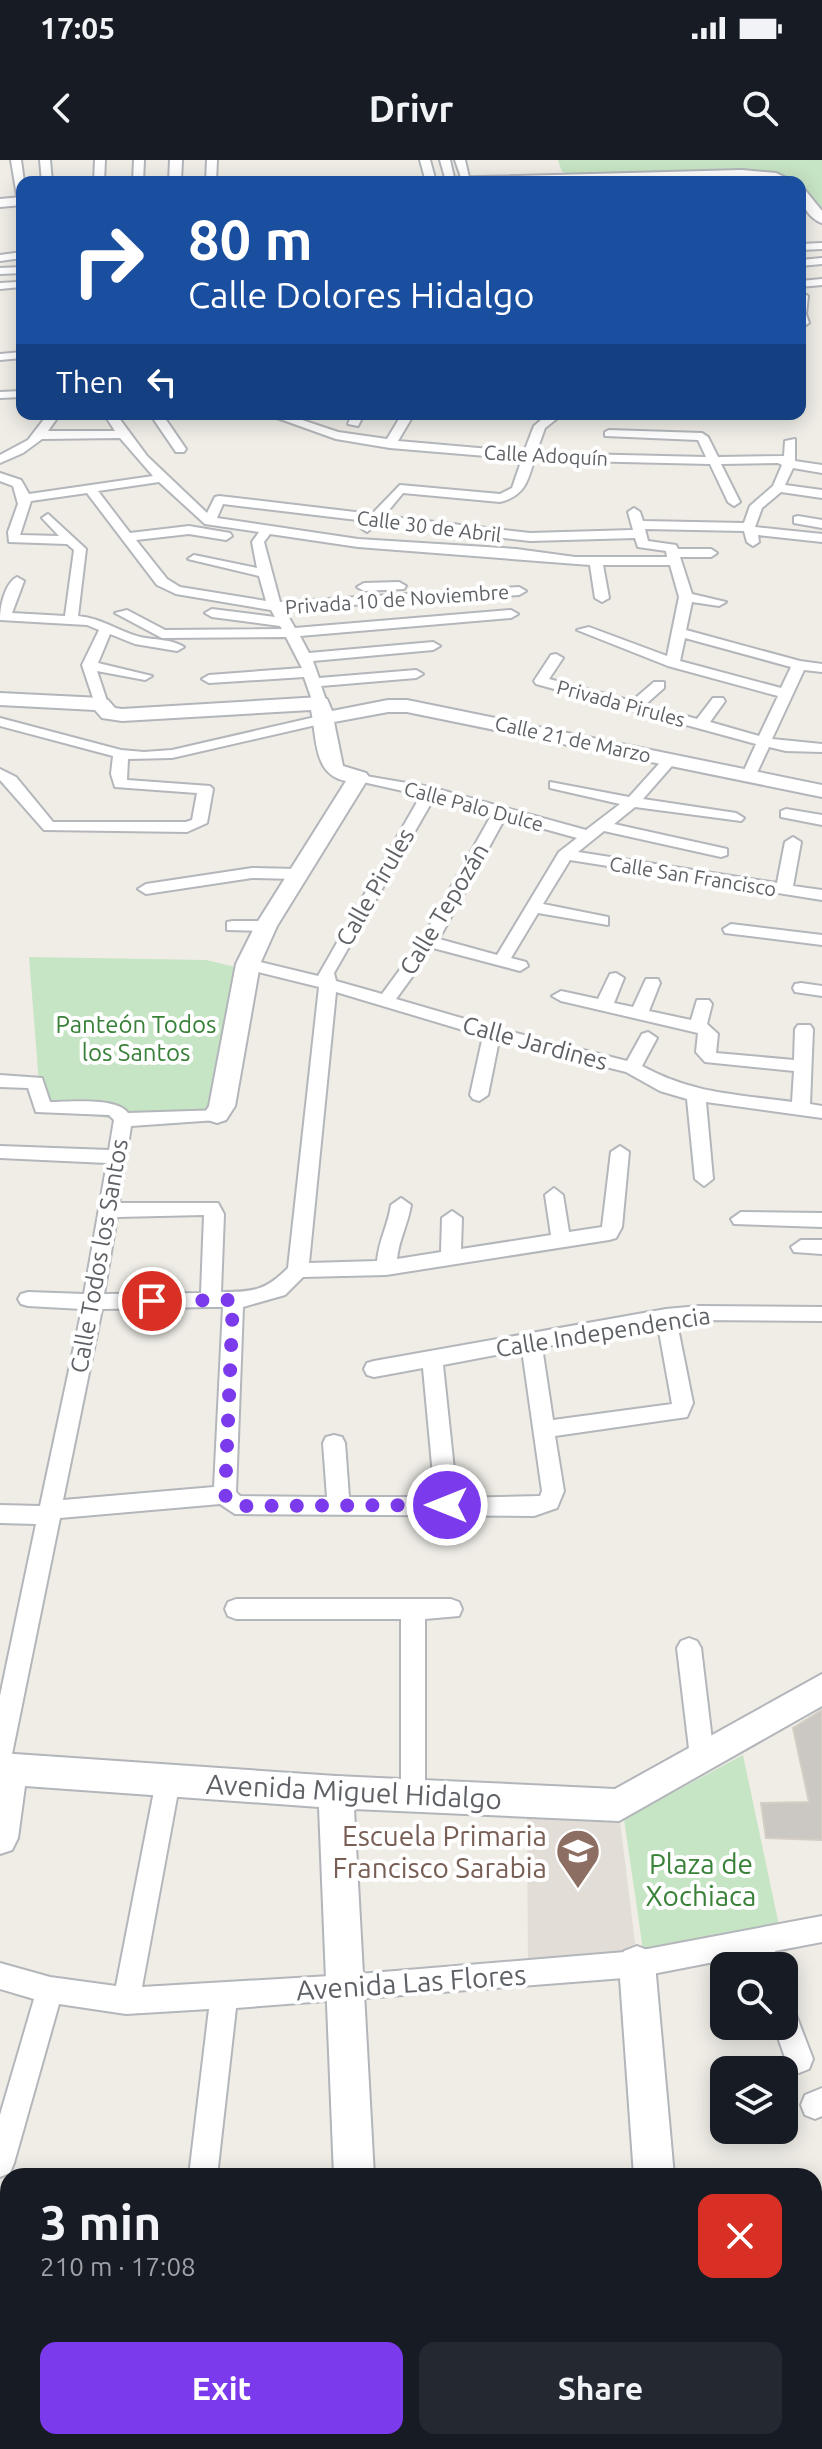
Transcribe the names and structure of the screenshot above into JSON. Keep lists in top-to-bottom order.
{
  "streets": {
    "street": [
      "Calle Adoquín",
      "Calle 30 de Abril",
      "Privada 10 de Noviembre",
      "Privada Pirules",
      "Calle 21 de Marzo",
      "Calle Palo Dulce",
      "Calle San Francisco",
      "Calle Pirules",
      "Calle Tepozán",
      "Calle Jardines",
      "Calle Todos los Santos",
      "Calle Independencia",
      "Avenida Miguel Hidalgo",
      "Avenida Las Flores"
    ]
  },
  "crossings": [
    ["Calle Palo Dulce", "Calle Pirules"],
    ["Calle Palo Dulce", "Calle Tepozán"],
    ["Calle Palo Dulce", "Calle Todos los Santos"],
    ["Calle Pirules", "Calle Jardines"],
    ["Calle Tepozán", "Calle Jardines"],
    ["Calle Jardines", "Calle Todos los Santos"],
    ["Calle Todos los Santos", "Avenida Miguel Hidalgo"]
  ],
  "parks": ["Panteón Todos los Santos", "Plaza de Xochiaca"],
  "places": {
    "school or university": ["Escuela Primaria Francisco Sarabia"]
  },
  "page": {
    "status": "17:05",
    "header": "Drivr",
    "turn": ["80 m", "Calle Dolores Hidalgo"],
    "then": "Then",
    "heading": ["3 min", "210 m · 17:08"],
    "buttons": ["Exit", "Share"]
  }
}
